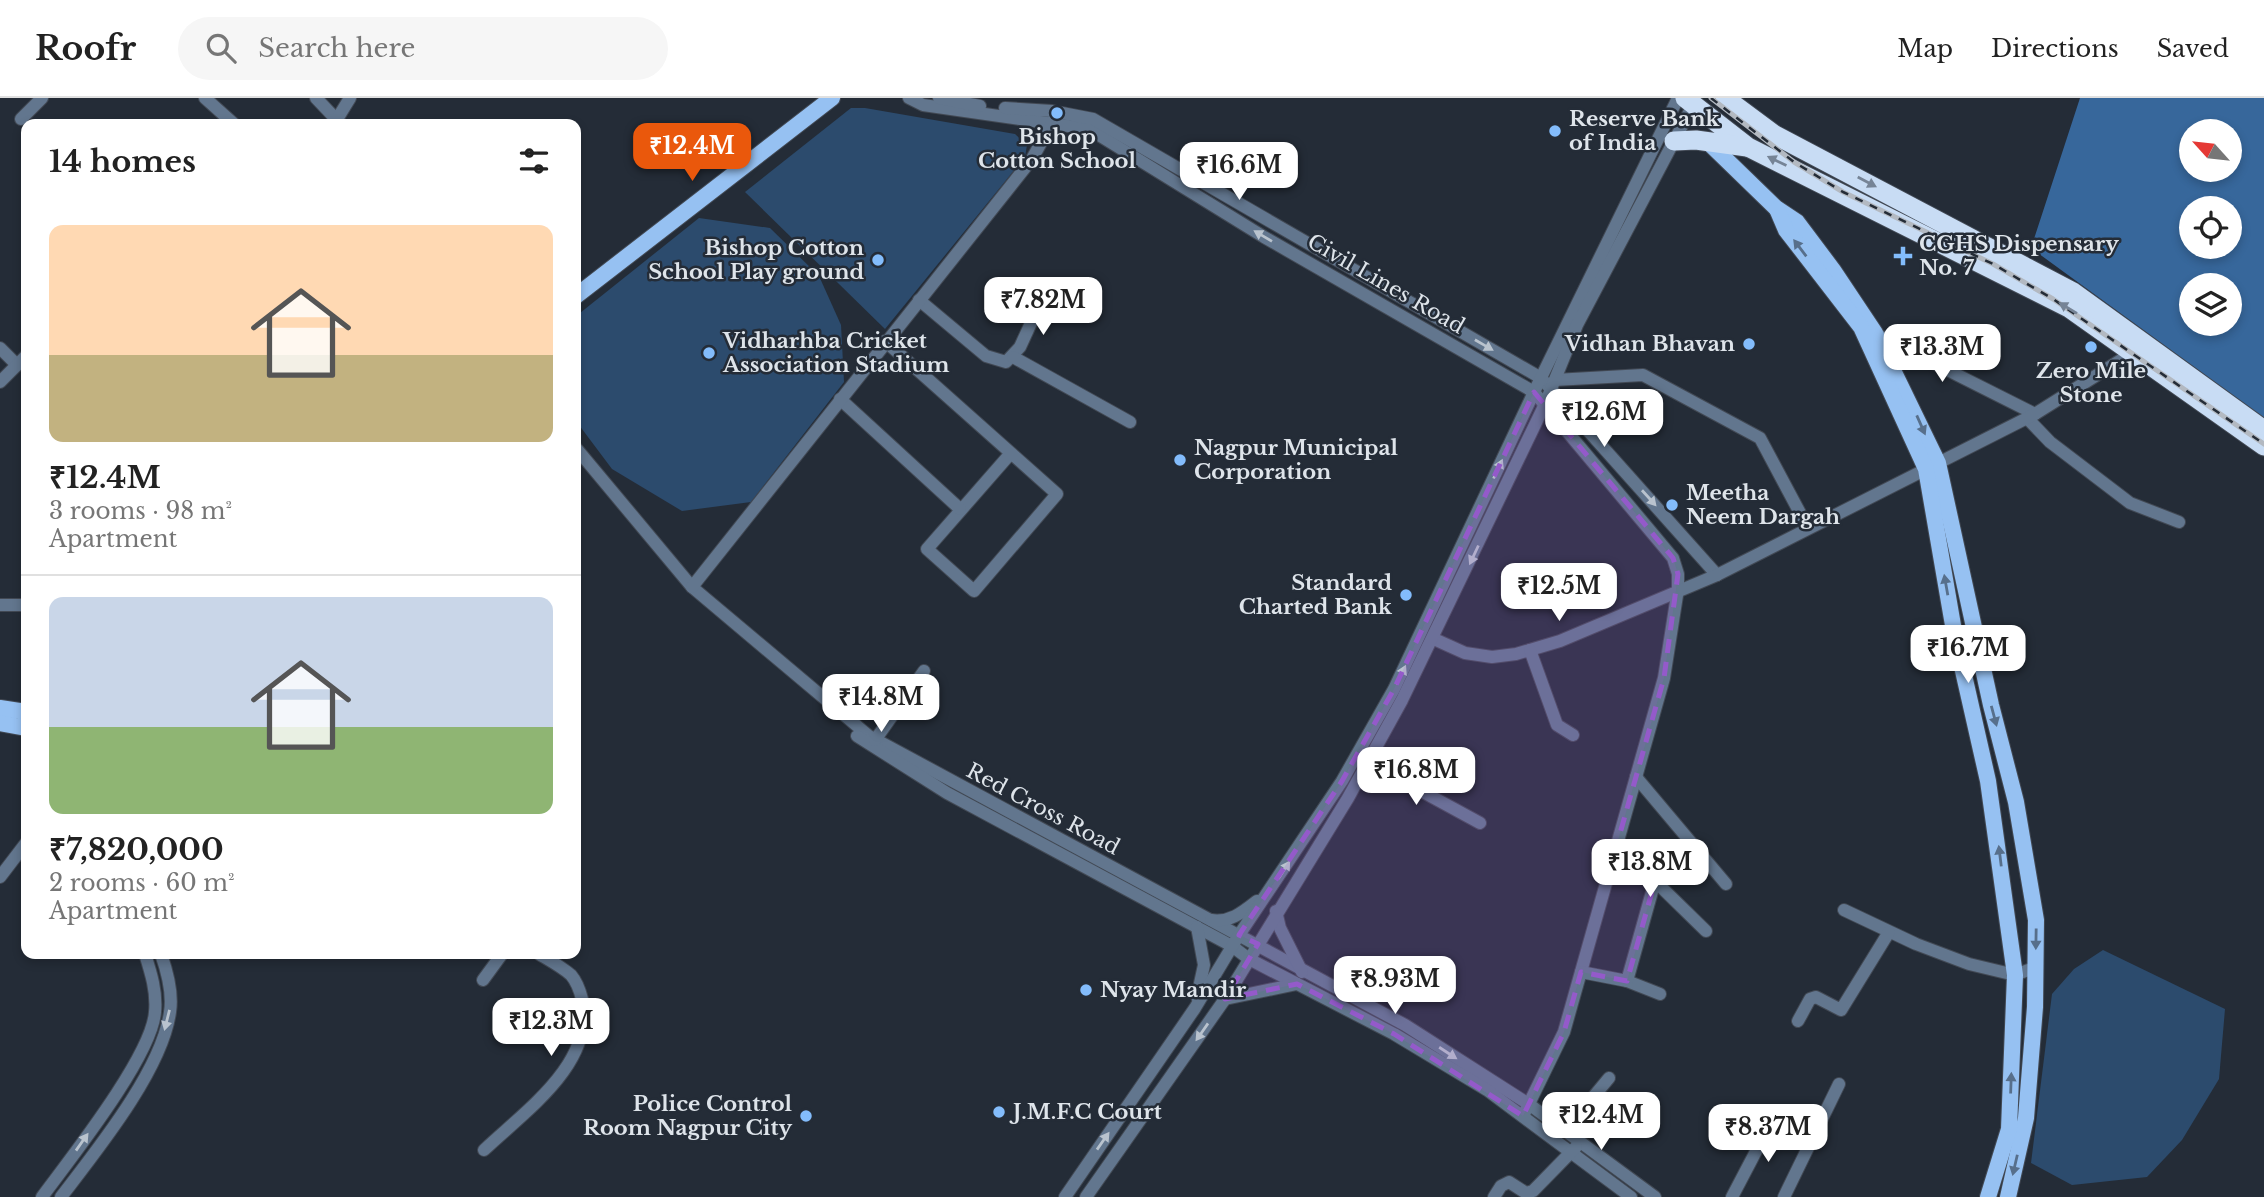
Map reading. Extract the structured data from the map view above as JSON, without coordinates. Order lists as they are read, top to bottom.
{
  "streets": {
    "street": ["Civil Lines Road", "Red Cross Road"]
  },
  "places": {
    "other": [
      "Bishop Cotton School",
      "Reserve Bank of India",
      "Bishop Cotton School Play ground",
      "Vidhan Bhavan",
      "Zero Mile Stone",
      "Vidharhba Cricket Association Stadium",
      "Nagpur Municipal Corporation",
      "Meetha Neem Dargah",
      "Standard Charted Bank",
      "Nyay Mandir",
      "J.M.F.C Court",
      "Police Control Room Nagpur City"
    ],
    "health": ["CGHS Dispensary No. 7"]
  },
  "north": "top left",
  "page": {
    "header": "Roofr",
    "search": "Search here",
    "nav": ["Map", "Directions", "Saved"],
    "heading": "14 homes",
    "price": [
      "₹12.4M",
      "₹16.6M",
      "₹7.82M",
      "₹13.3M",
      "₹12.6M",
      "₹12.5M",
      "₹16.7M",
      "₹14.8M",
      "₹16.8M",
      "₹13.8M",
      "₹8.93M",
      "₹12.3M",
      "₹12.4M",
      "₹8.37M"
    ],
    "list": [
      {
        "name": "₹12.4M",
        "note": "3 rooms · 98 m² · Apartment"
      },
      {
        "name": "₹7,820,000",
        "note": "2 rooms · 60 m² · Apartment"
      }
    ]
  }
}
